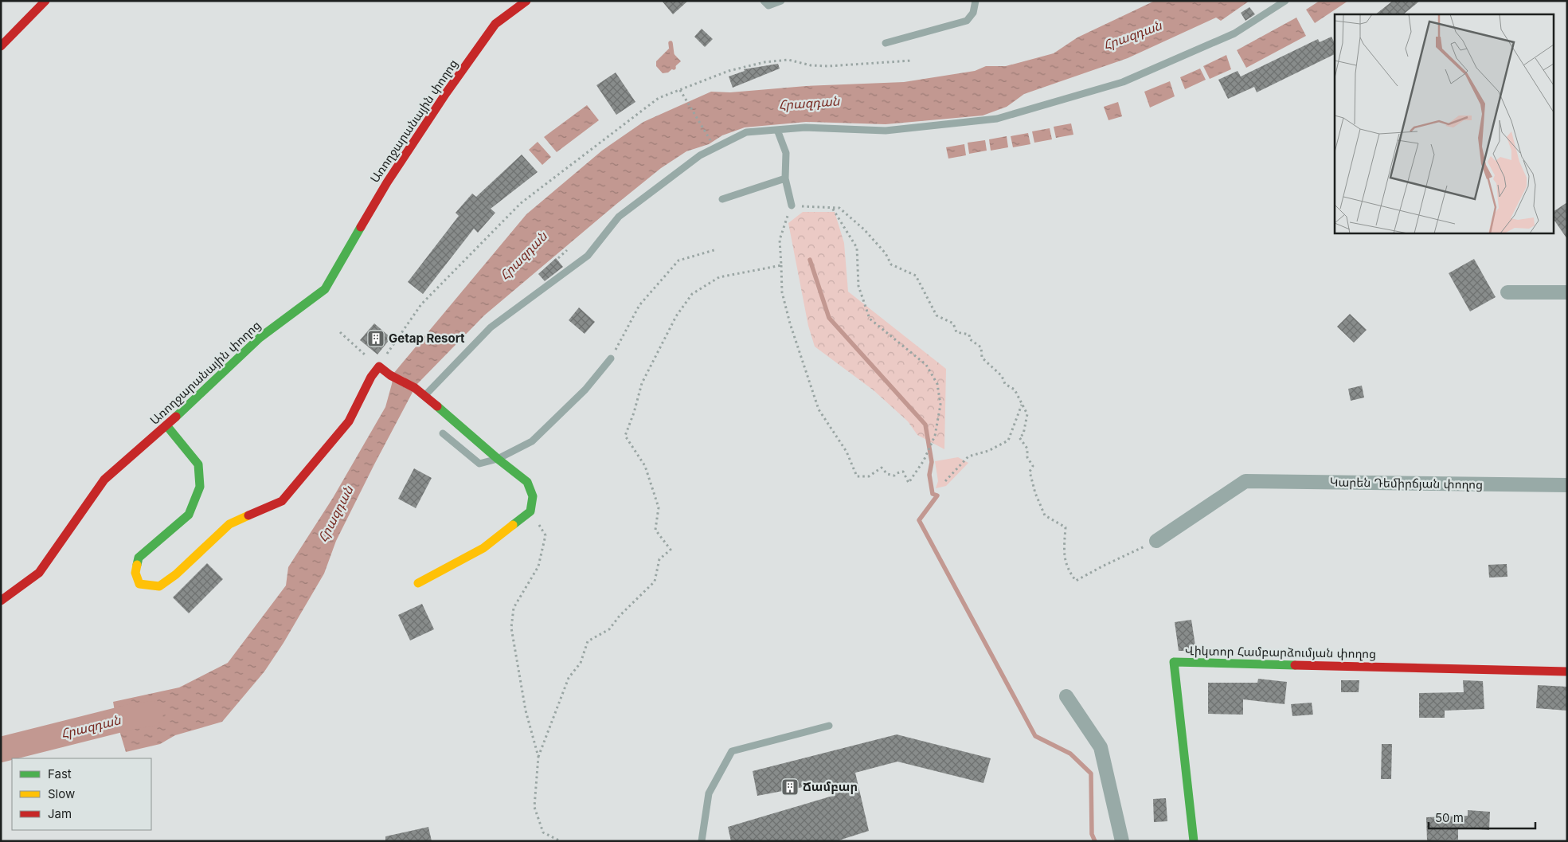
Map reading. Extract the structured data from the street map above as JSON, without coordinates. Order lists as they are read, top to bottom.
{
  "streets": {
    "street": ["Առողջարանային փողոց", "Կարեն Դեմիրճյան փողոց", "Վիկտոր Համբարձումյան փողոց"]
  },
  "water": ["Հրազդան"],
  "places": {
    "building": ["Getap Resort", "Ճամբար"]
  },
  "legend": ["Fast", "Slow", "Jam"],
  "scale_bar": "50 m"
}
